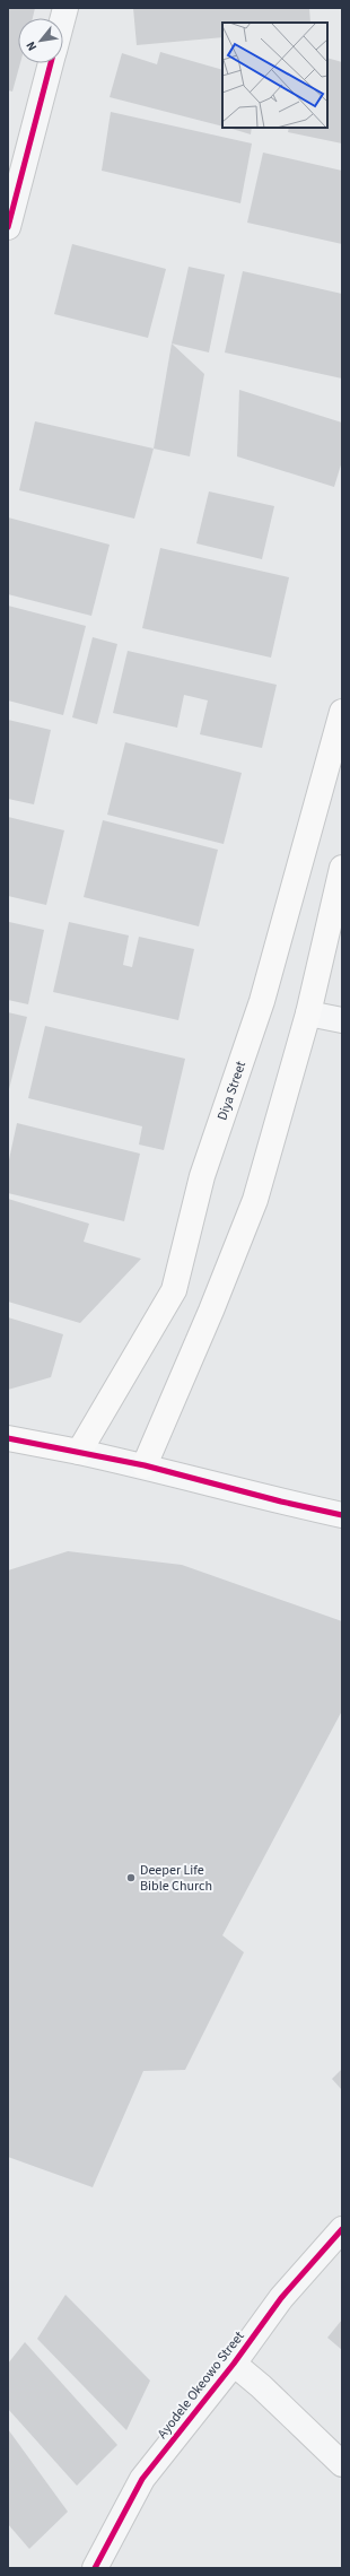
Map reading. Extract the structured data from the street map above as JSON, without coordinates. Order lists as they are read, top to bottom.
{
  "streets": {
    "main road": ["Diya Street"],
    "street": ["Ayodele Okeowo Street"]
  },
  "places": ["Deeper Life Bible Church"],
  "north": "bottom left"
}
